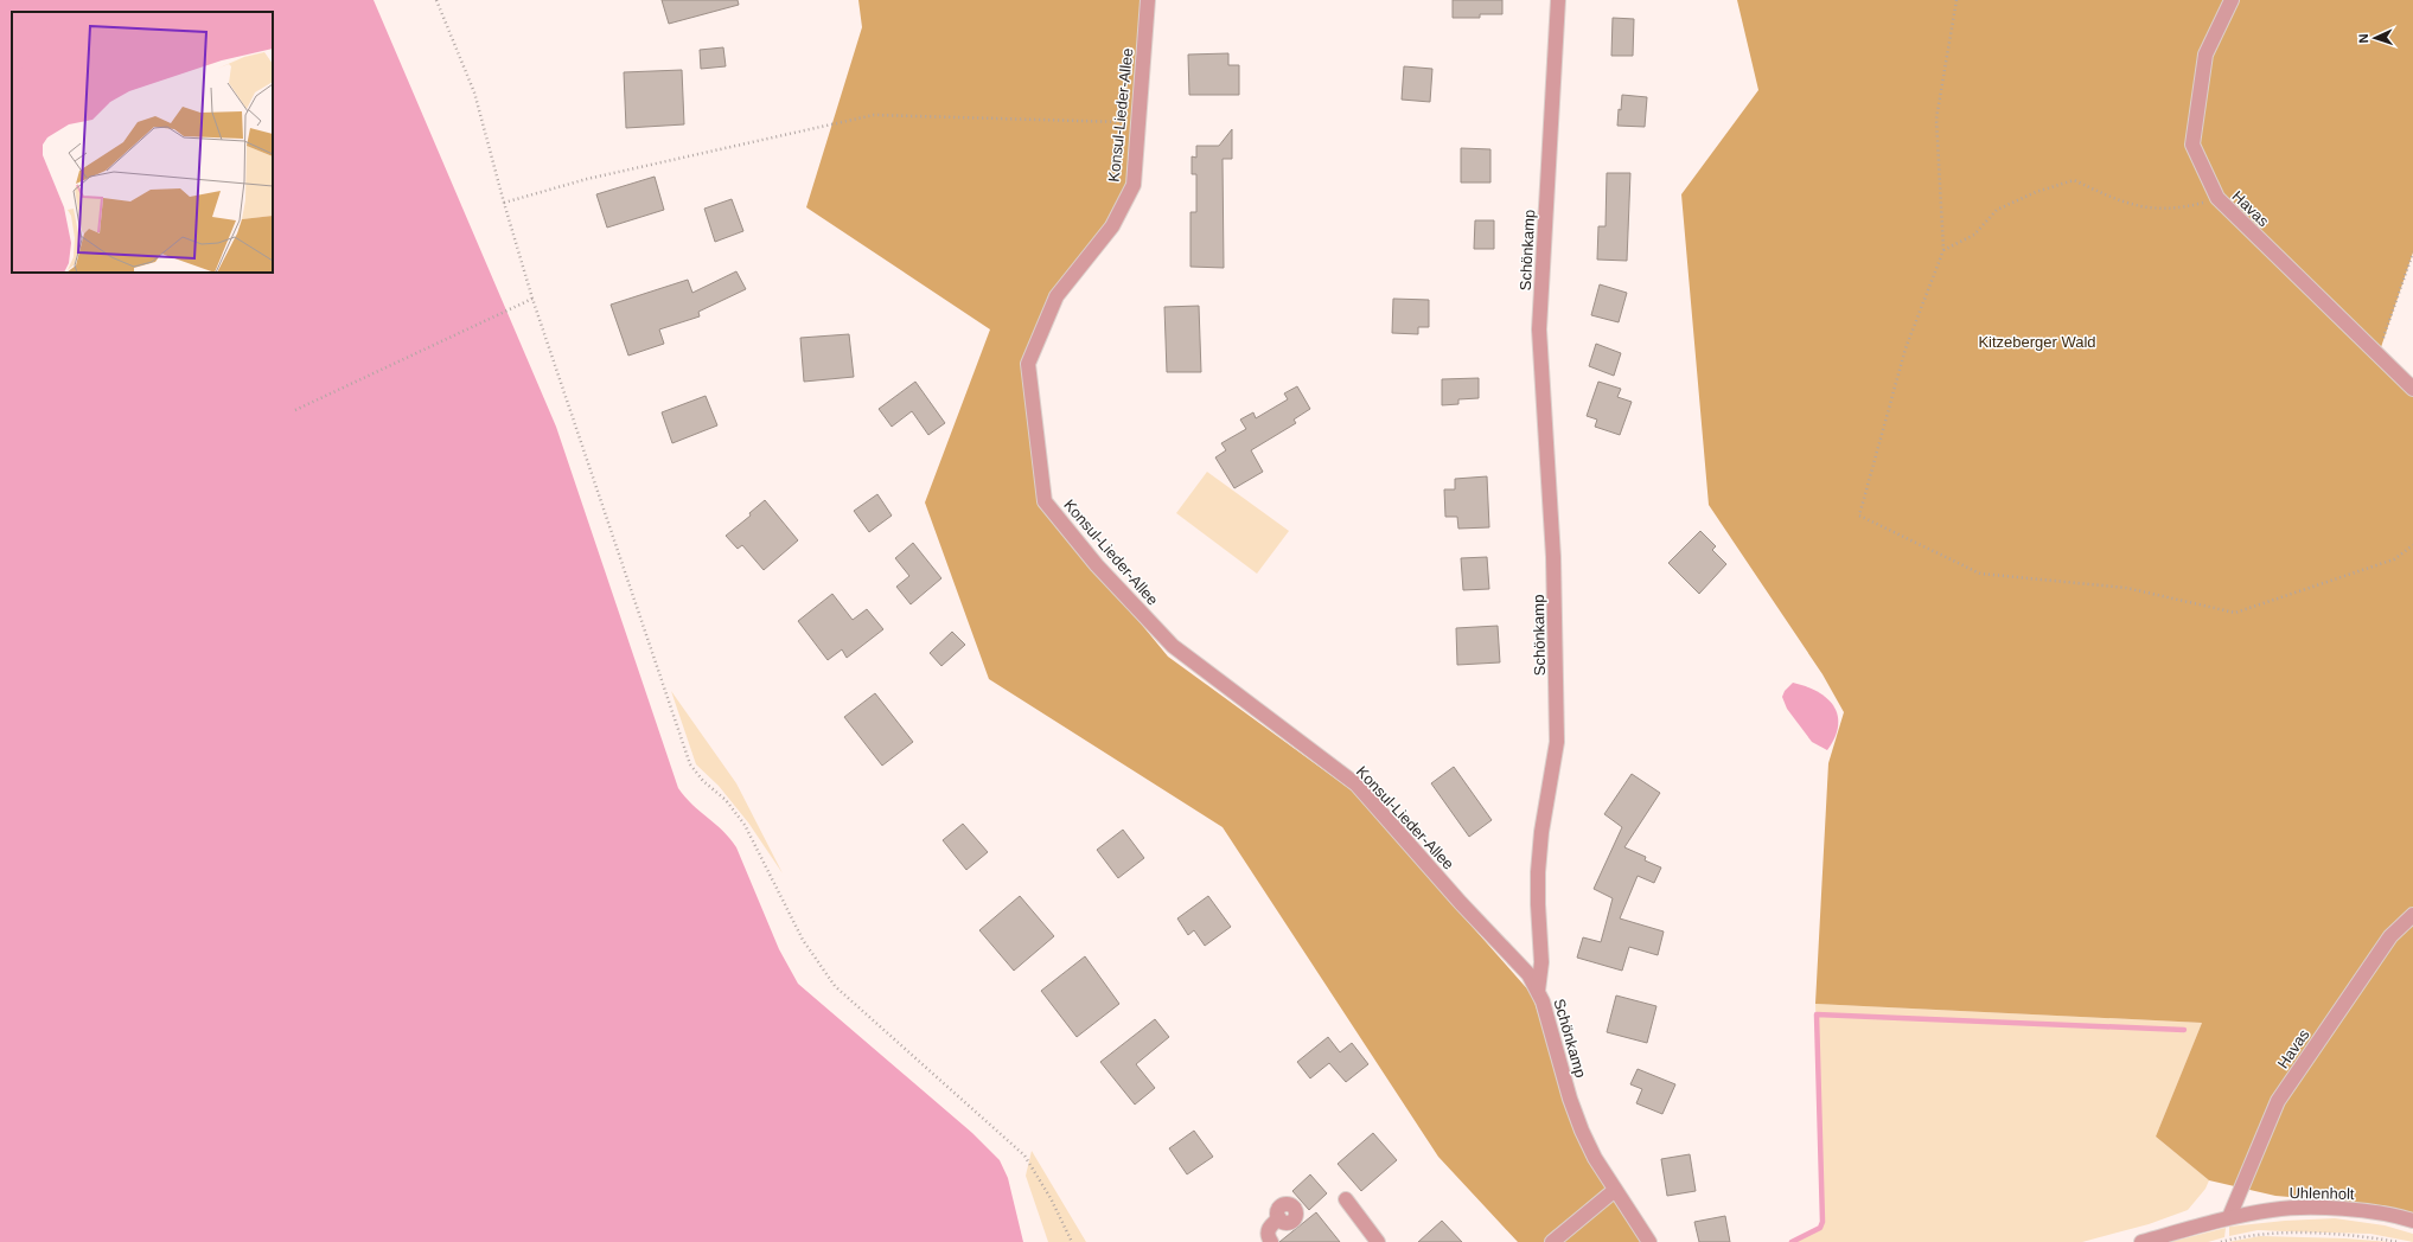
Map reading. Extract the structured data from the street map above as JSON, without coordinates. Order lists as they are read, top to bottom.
{
  "streets": {
    "street": [
      "Konsul-Lieder-Allee",
      "Havas",
      "Schönkamp",
      "Uhlenholt"
    ]
  },
  "crossings": [
    ["Konsul-Lieder-Allee", "Schönkamp"],
    ["Havas", "Uhlenholt"]
  ],
  "parks": ["Kitzeberger Wald"],
  "north": "left"
}
